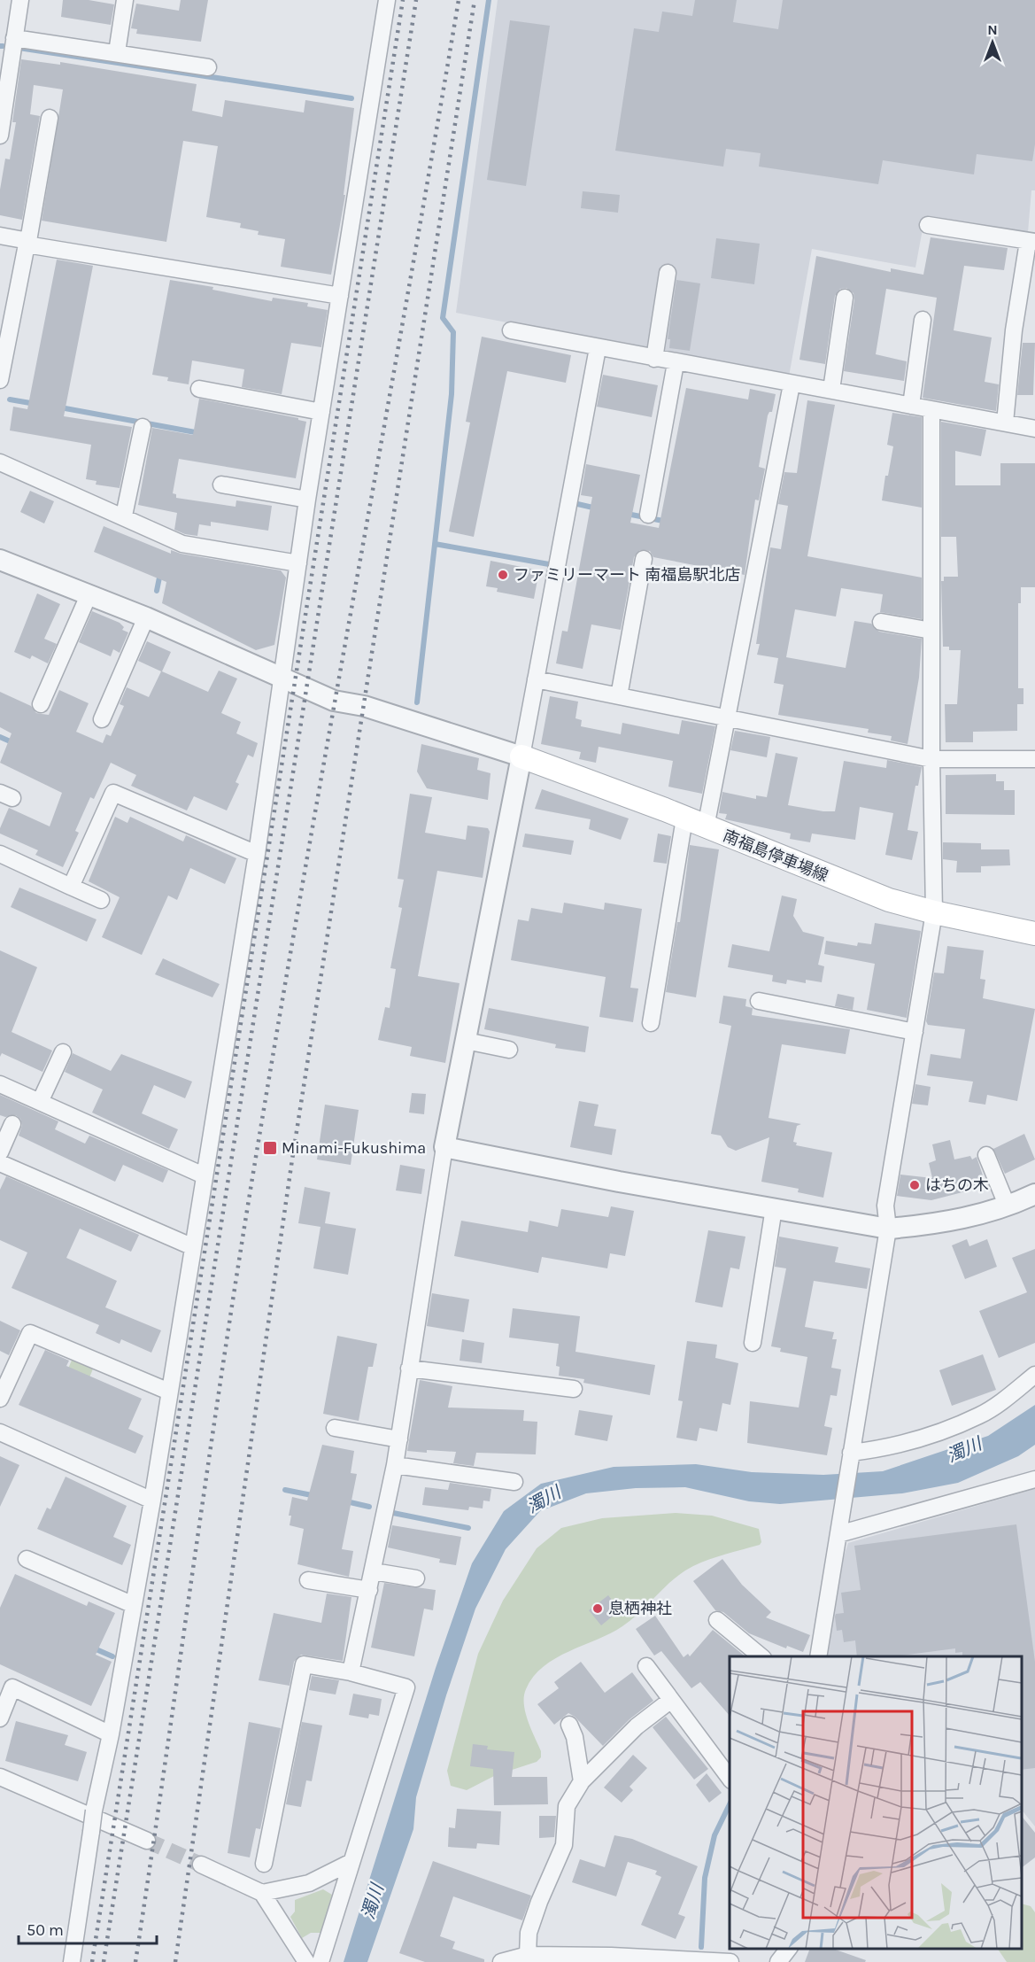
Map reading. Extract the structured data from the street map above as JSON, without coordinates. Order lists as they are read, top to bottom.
{
  "streets": {
    "main road": ["南福島停車場線"]
  },
  "water": ["濁川"],
  "places": {
    "other": ["ファミリーマート 南福島駅北店", "はちの木", "息栖神社"],
    "transit": ["Minami-Fukushima"]
  },
  "scale_bar": "50 m",
  "north": "top"
}
